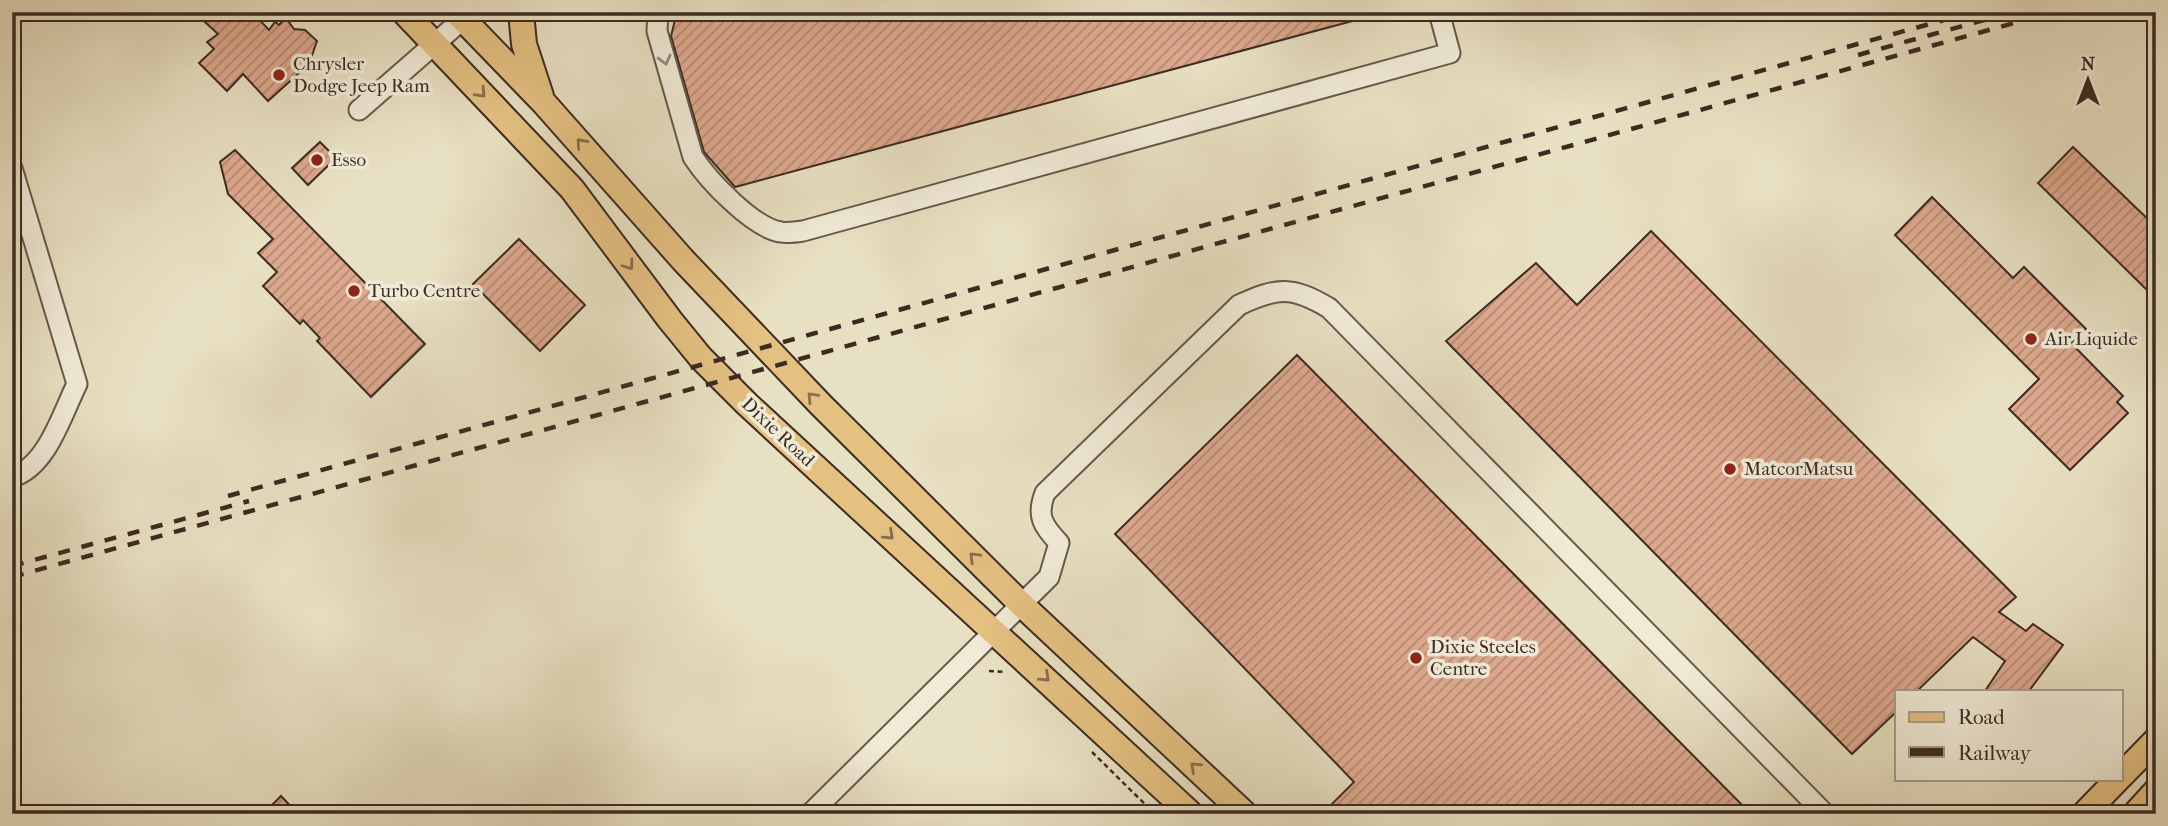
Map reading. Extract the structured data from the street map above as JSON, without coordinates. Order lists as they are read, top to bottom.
{
  "streets": {
    "main road": ["Dixie Road"]
  },
  "places": [
    "Chrysler Dodge Jeep Ram",
    "Esso",
    "Turbo Centre",
    "Air Liquide",
    "MatcorMatsu",
    "Dixie Steeles Centre"
  ],
  "legend": ["Road", "Railway"],
  "north": "top"
}
